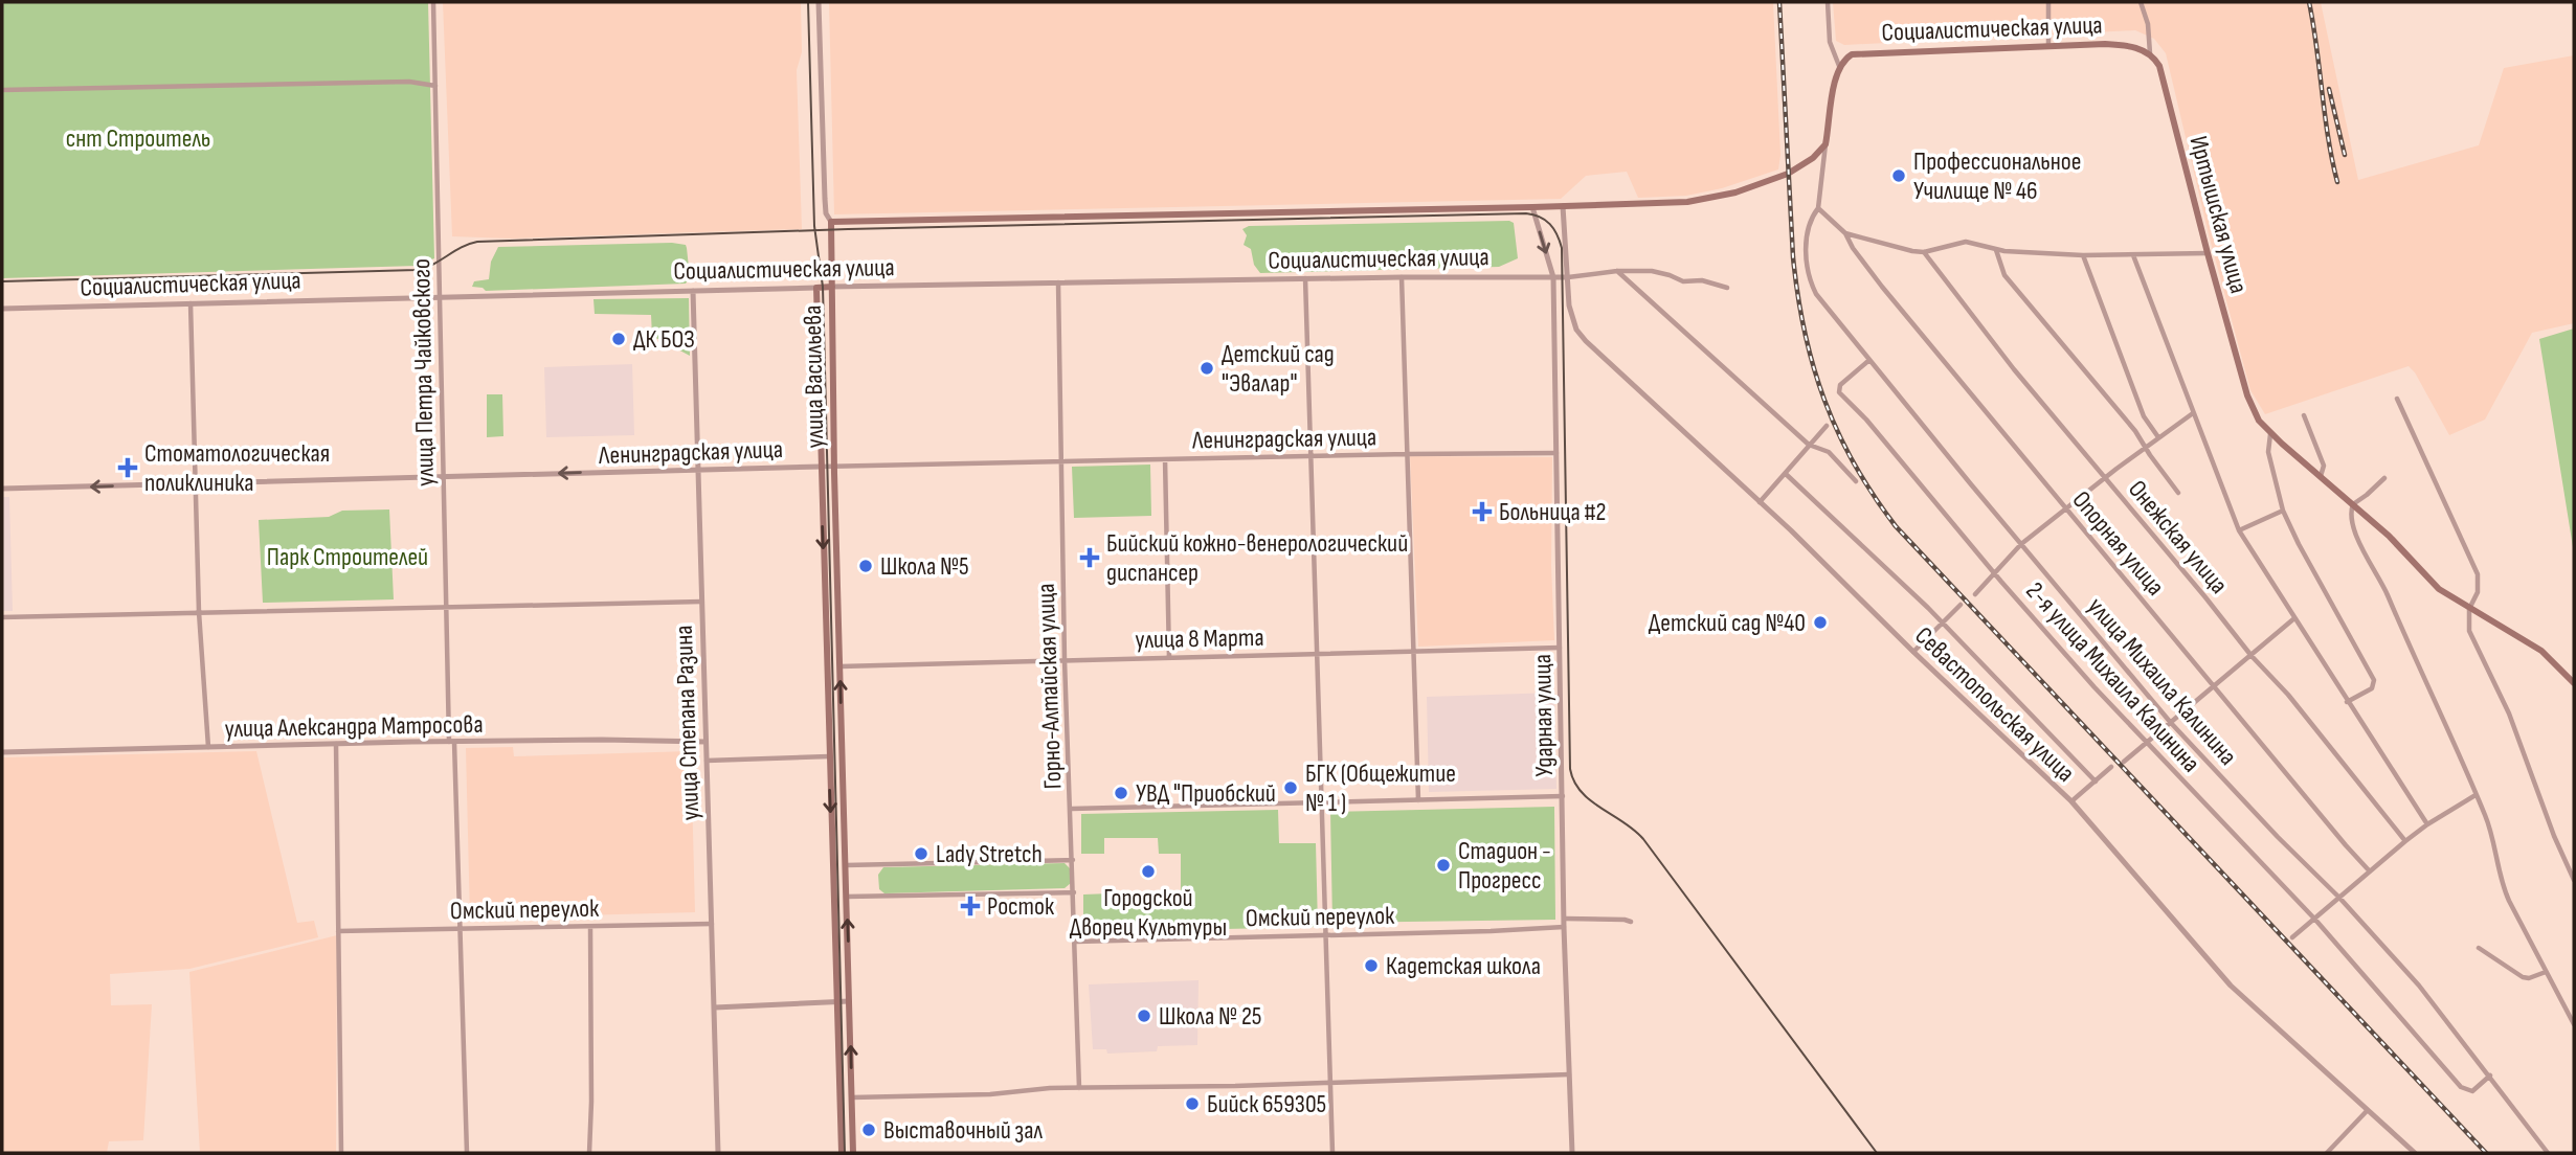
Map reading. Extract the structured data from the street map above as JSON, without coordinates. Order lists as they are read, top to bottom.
{
  "streets": {
    "main road": ["Социалистическая улица", "Иртышская улица", "улица Васильева"],
    "street": [
      "улица Петра Чайковского",
      "Ленинградская улица",
      "Онежская улица",
      "Опорная улица",
      "улица 8 Марта",
      "2-я улица Михаила Калинина",
      "улица Михаила Калинина",
      "Горно-Алтайская улица",
      "Севастопольская улица",
      "Ударная улица",
      "улица Степана Разина",
      "улица Александра Матросова",
      "Омский переулок"
    ]
  },
  "crossings": [
    ["Социалистическая улица", "Иртышская улица"],
    ["Социалистическая улица", "улица Петра Чайковского"],
    ["Социалистическая улица", "улица Васильева"],
    ["Социалистическая улица", "Горно-Алтайская улица"],
    ["Социалистическая улица", "Севастопольская улица"],
    ["Социалистическая улица", "Ударная улица"],
    ["Социалистическая улица", "улица Степана Разина"],
    ["улица Петра Чайковского", "Ленинградская улица"],
    ["улица Петра Чайковского", "улица Александра Матросова"],
    ["улица Петра Чайковского", "Омский переулок"],
    ["улица Васильева", "Ленинградская улица"],
    ["улица Васильева", "улица 8 Марта"],
    ["Ленинградская улица", "Горно-Алтайская улица"],
    ["Ленинградская улица", "Ударная улица"],
    ["Ленинградская улица", "улица Степана Разина"],
    ["улица 8 Марта", "Горно-Алтайская улица"],
    ["улица 8 Марта", "Ударная улица"],
    ["2-я улица Михаила Калинина", "улица Михаила Калинина"],
    ["Горно-Алтайская улица", "Омский переулок"],
    ["Ударная улица", "Омский переулок"],
    ["улица Степана Разина", "улица Александра Матросова"],
    ["улица Степана Разина", "Омский переулок"]
  ],
  "parks": ["снт Строитель", "Парк Строителей"],
  "places": {
    "other": [
      "Профессиональное Училище № 46",
      "ДК БОЗ",
      "Детский сад \"Эвалар\"",
      "Школа №5",
      "Детский сад №40",
      "БГК (Общежитие № 1 )",
      "УВД \"Приобский",
      "Lady Stretch",
      "Стадион - Прогресс",
      "Городской Дворец Культуры",
      "Кадетская школа",
      "Школа № 25",
      "Бийск 659305",
      "Выставочный зал"
    ],
    "health": [
      "Стоматологическая поликлиника",
      "Больница #2",
      "Бийский кожно-венерологический диспансер",
      "Росток"
    ]
  }
}
